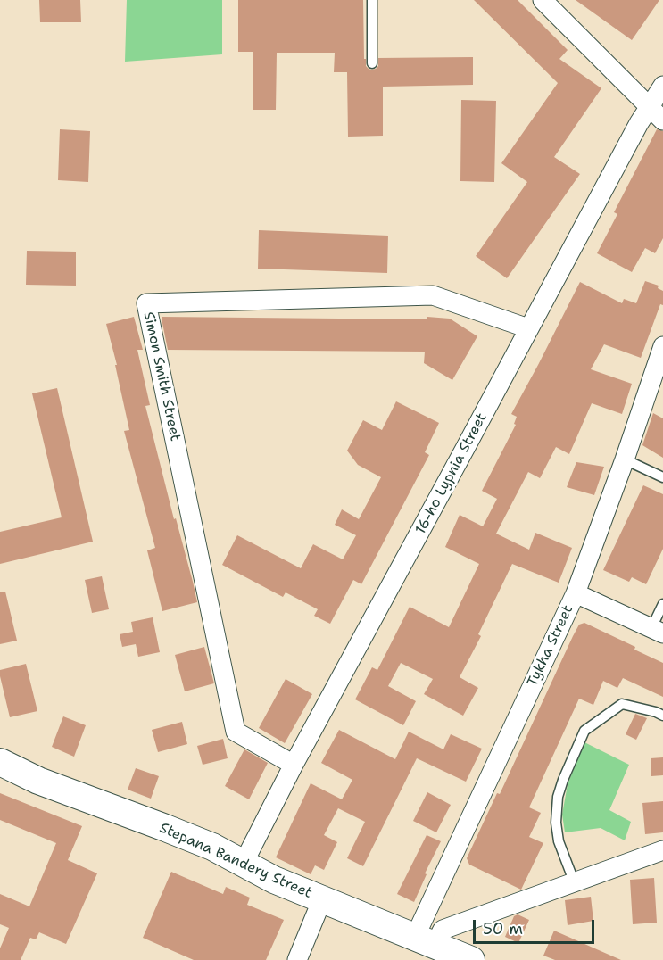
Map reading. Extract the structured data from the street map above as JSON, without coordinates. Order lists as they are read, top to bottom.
{
  "streets": {
    "main road": ["Stepana Bandery Street"],
    "street": ["Simon Smith Street", "16-ho Lypnia Street", "Tykha Street"]
  },
  "crossings": [
    ["Simon Smith Street", "16-ho Lypnia Street"],
    ["16-ho Lypnia Street", "Stepana Bandery Street"],
    ["Tykha Street", "Stepana Bandery Street"]
  ],
  "scale_bar": "50 m"
}
